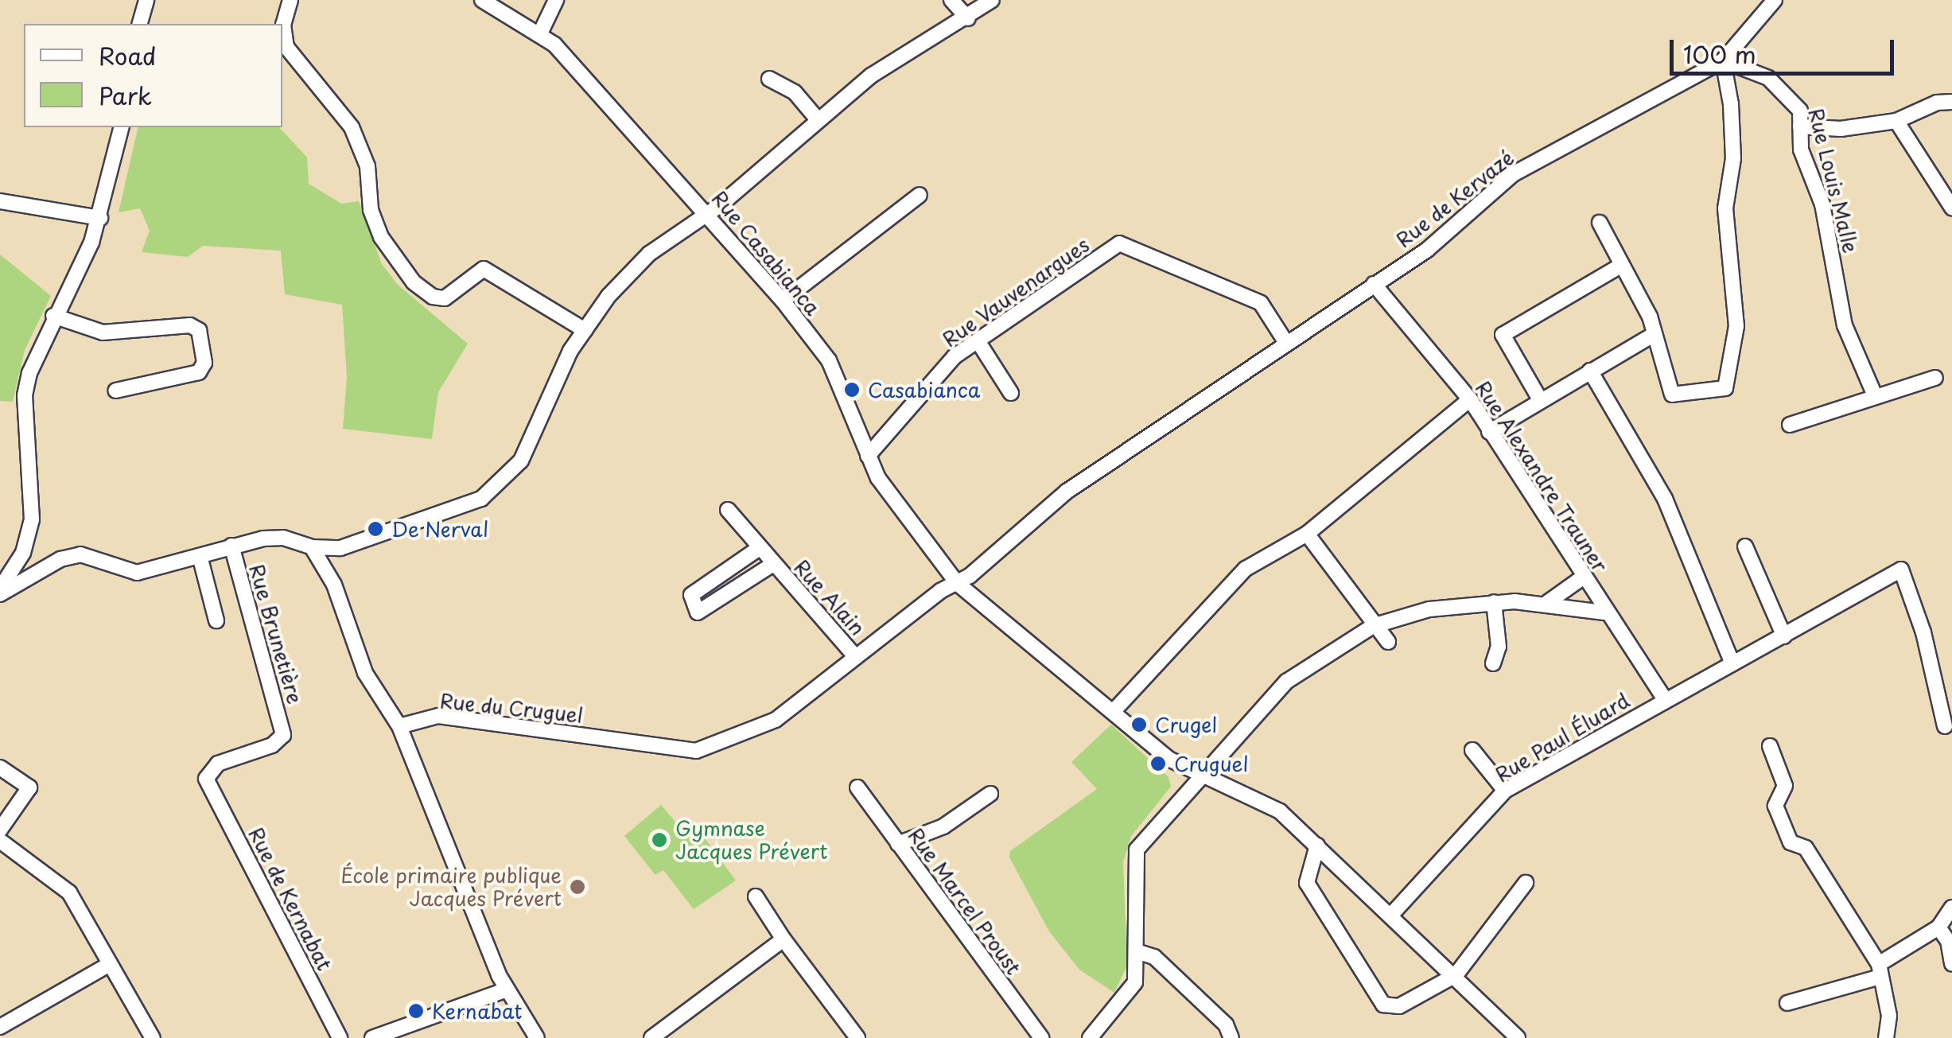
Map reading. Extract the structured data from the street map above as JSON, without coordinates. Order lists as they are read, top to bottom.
{
  "streets": {
    "street": [
      "Rue Louis Malle",
      "Rue de Kervazé",
      "Rue Casabianca",
      "Rue Vauvenargues",
      "Rue Alexandre Trauner",
      "Rue Alain",
      "Rue Brunetière",
      "Rue du Cruguel",
      "Rue Paul Éluard",
      "Rue de Kernabat",
      "Rue Marcel Proust"
    ]
  },
  "crossings": [
    ["Rue Louis Malle", "Rue de Kervazé"],
    ["Rue de Kervazé", "Rue Casabianca"],
    ["Rue de Kervazé", "Rue Vauvenargues"],
    ["Rue de Kervazé", "Rue Alexandre Trauner"],
    ["Rue de Kervazé", "Rue du Cruguel"],
    ["Rue Casabianca", "Rue Vauvenargues"],
    ["Rue Casabianca", "Rue du Cruguel"],
    ["Rue Casabianca", "Rue Paul Éluard"],
    ["Rue Alexandre Trauner", "Rue Paul Éluard"],
    ["Rue Alain", "Rue du Cruguel"],
    ["Rue Brunetière", "Rue de Kernabat"]
  ],
  "places": [
    "Casabianca",
    "De Nerval",
    "Crugel",
    "Cruguel",
    "Gymnase Jacques Prévert",
    "École primaire publique Jacques Prévert",
    "Kernabat"
  ],
  "legend": ["Road", "Park"],
  "scale_bar": "100 m"
}
